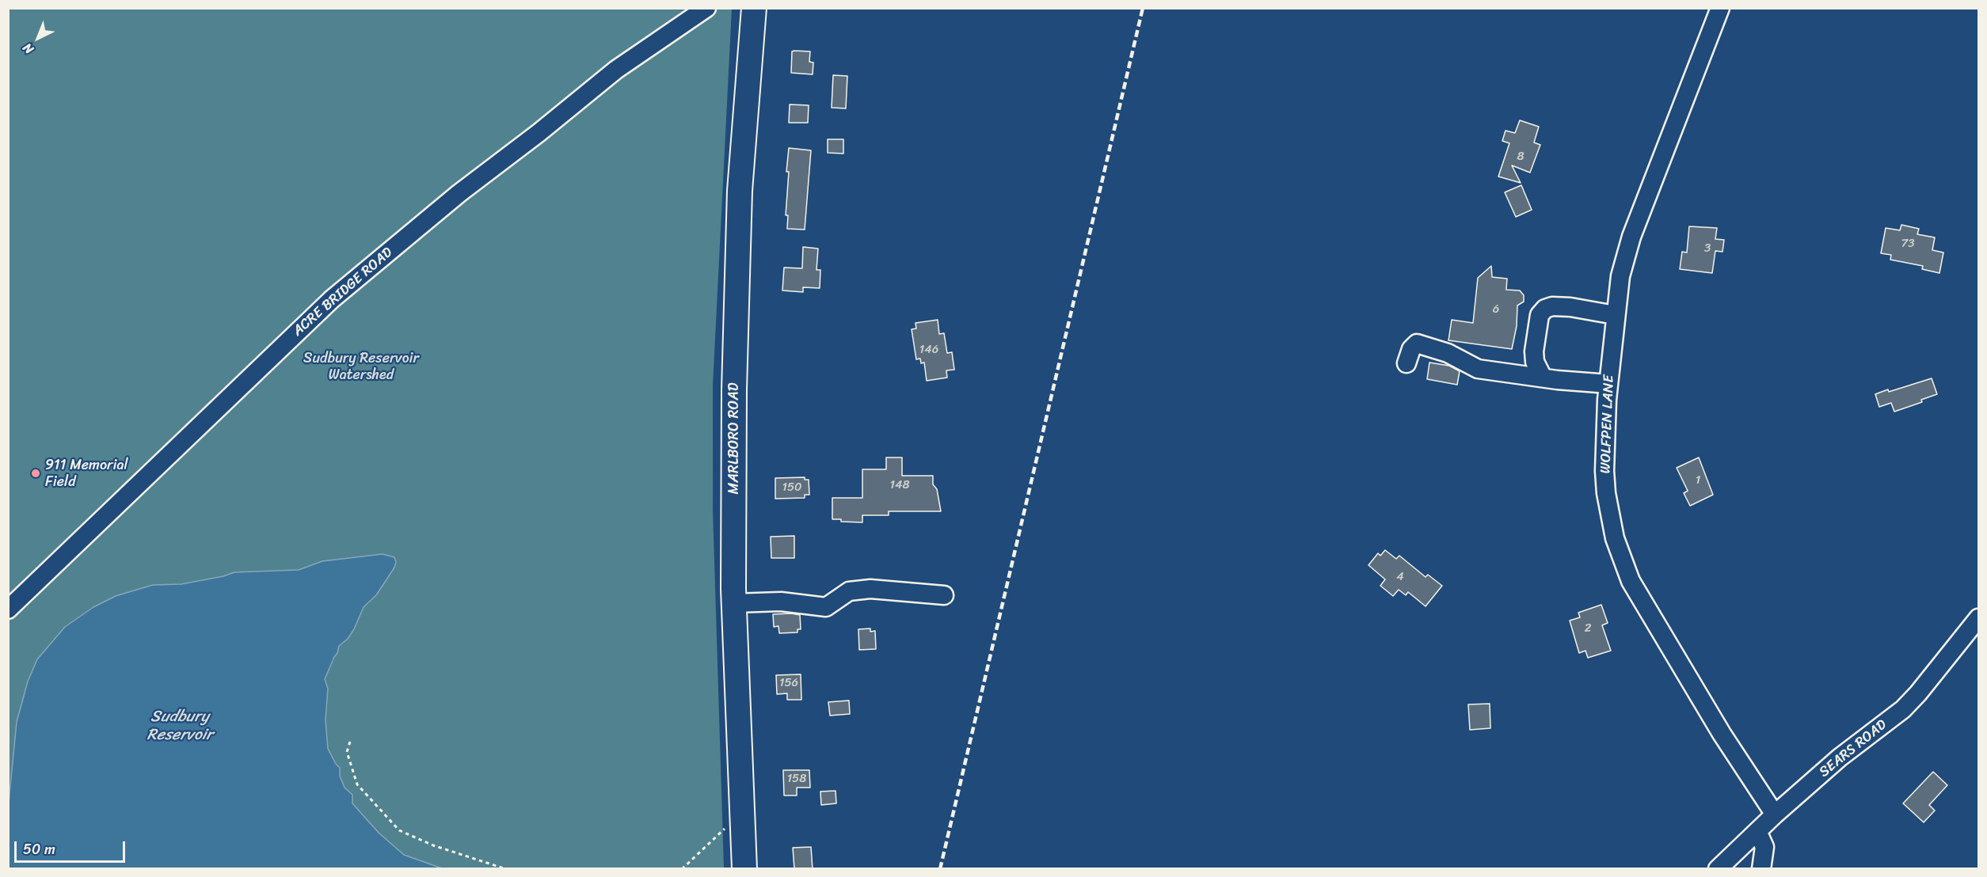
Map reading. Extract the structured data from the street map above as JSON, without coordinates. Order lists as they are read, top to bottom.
{
  "streets": {
    "main road": ["MARLBORO ROAD"],
    "street": ["ACRE BRIDGE ROAD", "WOLFPEN LANE", "SEARS ROAD"]
  },
  "crossings": [
    ["WOLFPEN LANE", "SEARS ROAD"]
  ],
  "water": ["Sudbury Reservoir"],
  "parks": ["Sudbury Reservoir Watershed"],
  "places": ["911 Memorial Field"],
  "house_numbers": [
    "8",
    "73",
    "3",
    "6",
    "146",
    "1",
    "148",
    "150",
    "4",
    "2",
    "156",
    "158"
  ],
  "scale_bar": "50 m",
  "north": "bottom left"
}
